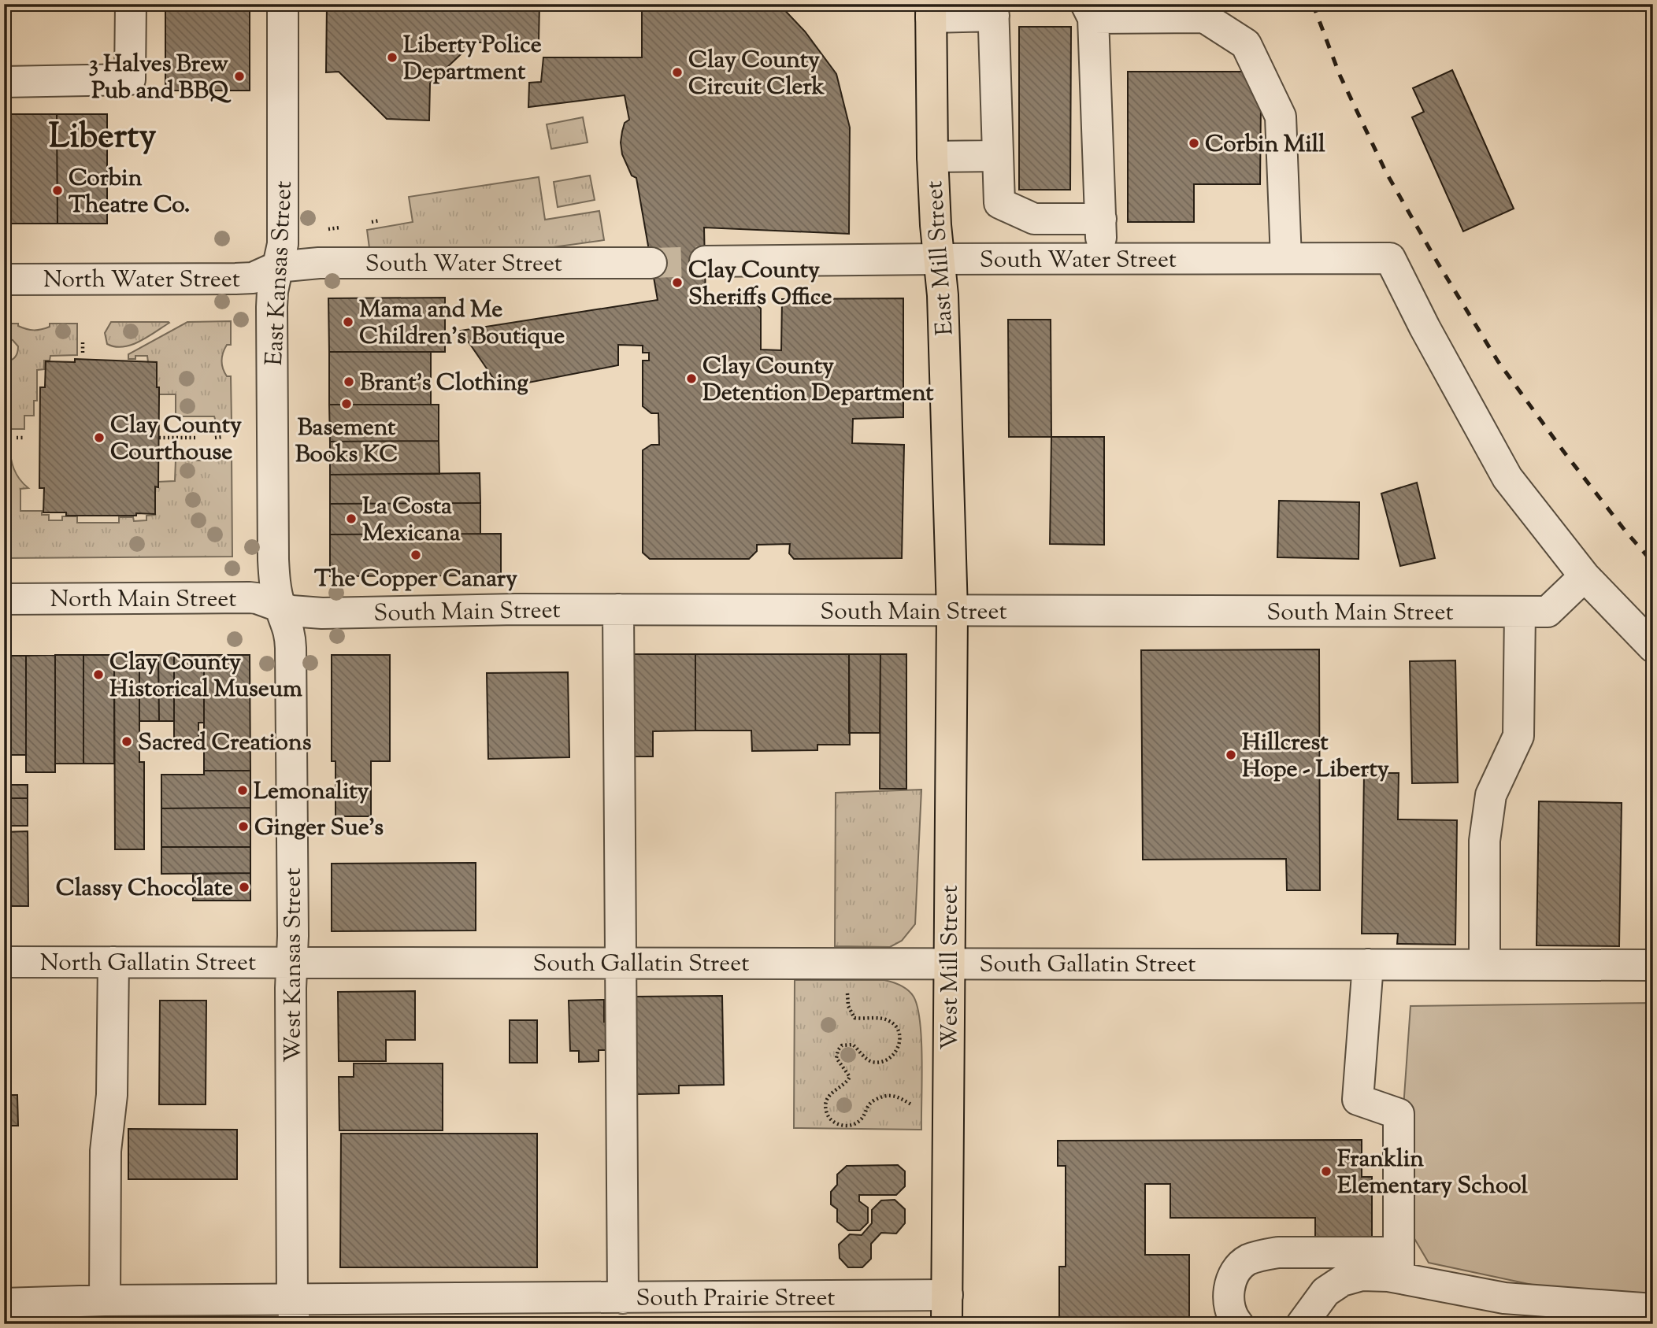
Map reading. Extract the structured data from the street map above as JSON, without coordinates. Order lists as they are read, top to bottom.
{
  "streets": {
    "main road": ["East Mill Street", "West Mill Street"],
    "street": [
      "South Water Street",
      "East Kansas Street",
      "North Water Street",
      "North Main Street",
      "South Main Street",
      "North Gallatin Street",
      "South Gallatin Street",
      "West Kansas Street",
      "South Prairie Street"
    ]
  },
  "crossings": [
    ["East Mill Street", "South Water Street"],
    ["East Mill Street", "South Main Street"],
    ["East Mill Street", "West Mill Street"],
    ["South Water Street", "East Kansas Street"],
    ["South Water Street", "North Water Street"],
    ["East Kansas Street", "North Water Street"],
    ["East Kansas Street", "North Main Street"],
    ["East Kansas Street", "South Main Street"],
    ["East Kansas Street", "West Kansas Street"],
    ["North Main Street", "South Main Street"],
    ["North Main Street", "West Kansas Street"],
    ["South Main Street", "West Kansas Street"],
    ["South Main Street", "West Mill Street"],
    ["North Gallatin Street", "South Gallatin Street"],
    ["North Gallatin Street", "West Kansas Street"],
    ["South Gallatin Street", "West Kansas Street"],
    ["South Gallatin Street", "West Mill Street"],
    ["West Kansas Street", "South Prairie Street"],
    ["West Mill Street", "South Prairie Street"]
  ],
  "districts": ["Liberty"],
  "places": [
    "Liberty Police Department",
    "Clay County Circuit Clerk",
    "3 Halves Brew Pub and BBQ",
    "Corbin Mill",
    "Corbin Theatre Co.",
    "Clay County Sheriffs Office",
    "Mama and Me Children's Boutique",
    "Clay County Detention Department",
    "Brant's Clothing",
    "Basement Books KC",
    "Clay County Courthouse",
    "La Costa Mexicana",
    "The Copper Canary",
    "Clay County Historical Museum",
    "Sacred Creations",
    "Hillcrest Hope - Liberty",
    "Lemonality",
    "Ginger Sue's",
    "Classy Chocolate",
    "Franklin Elementary School"
  ]
}
